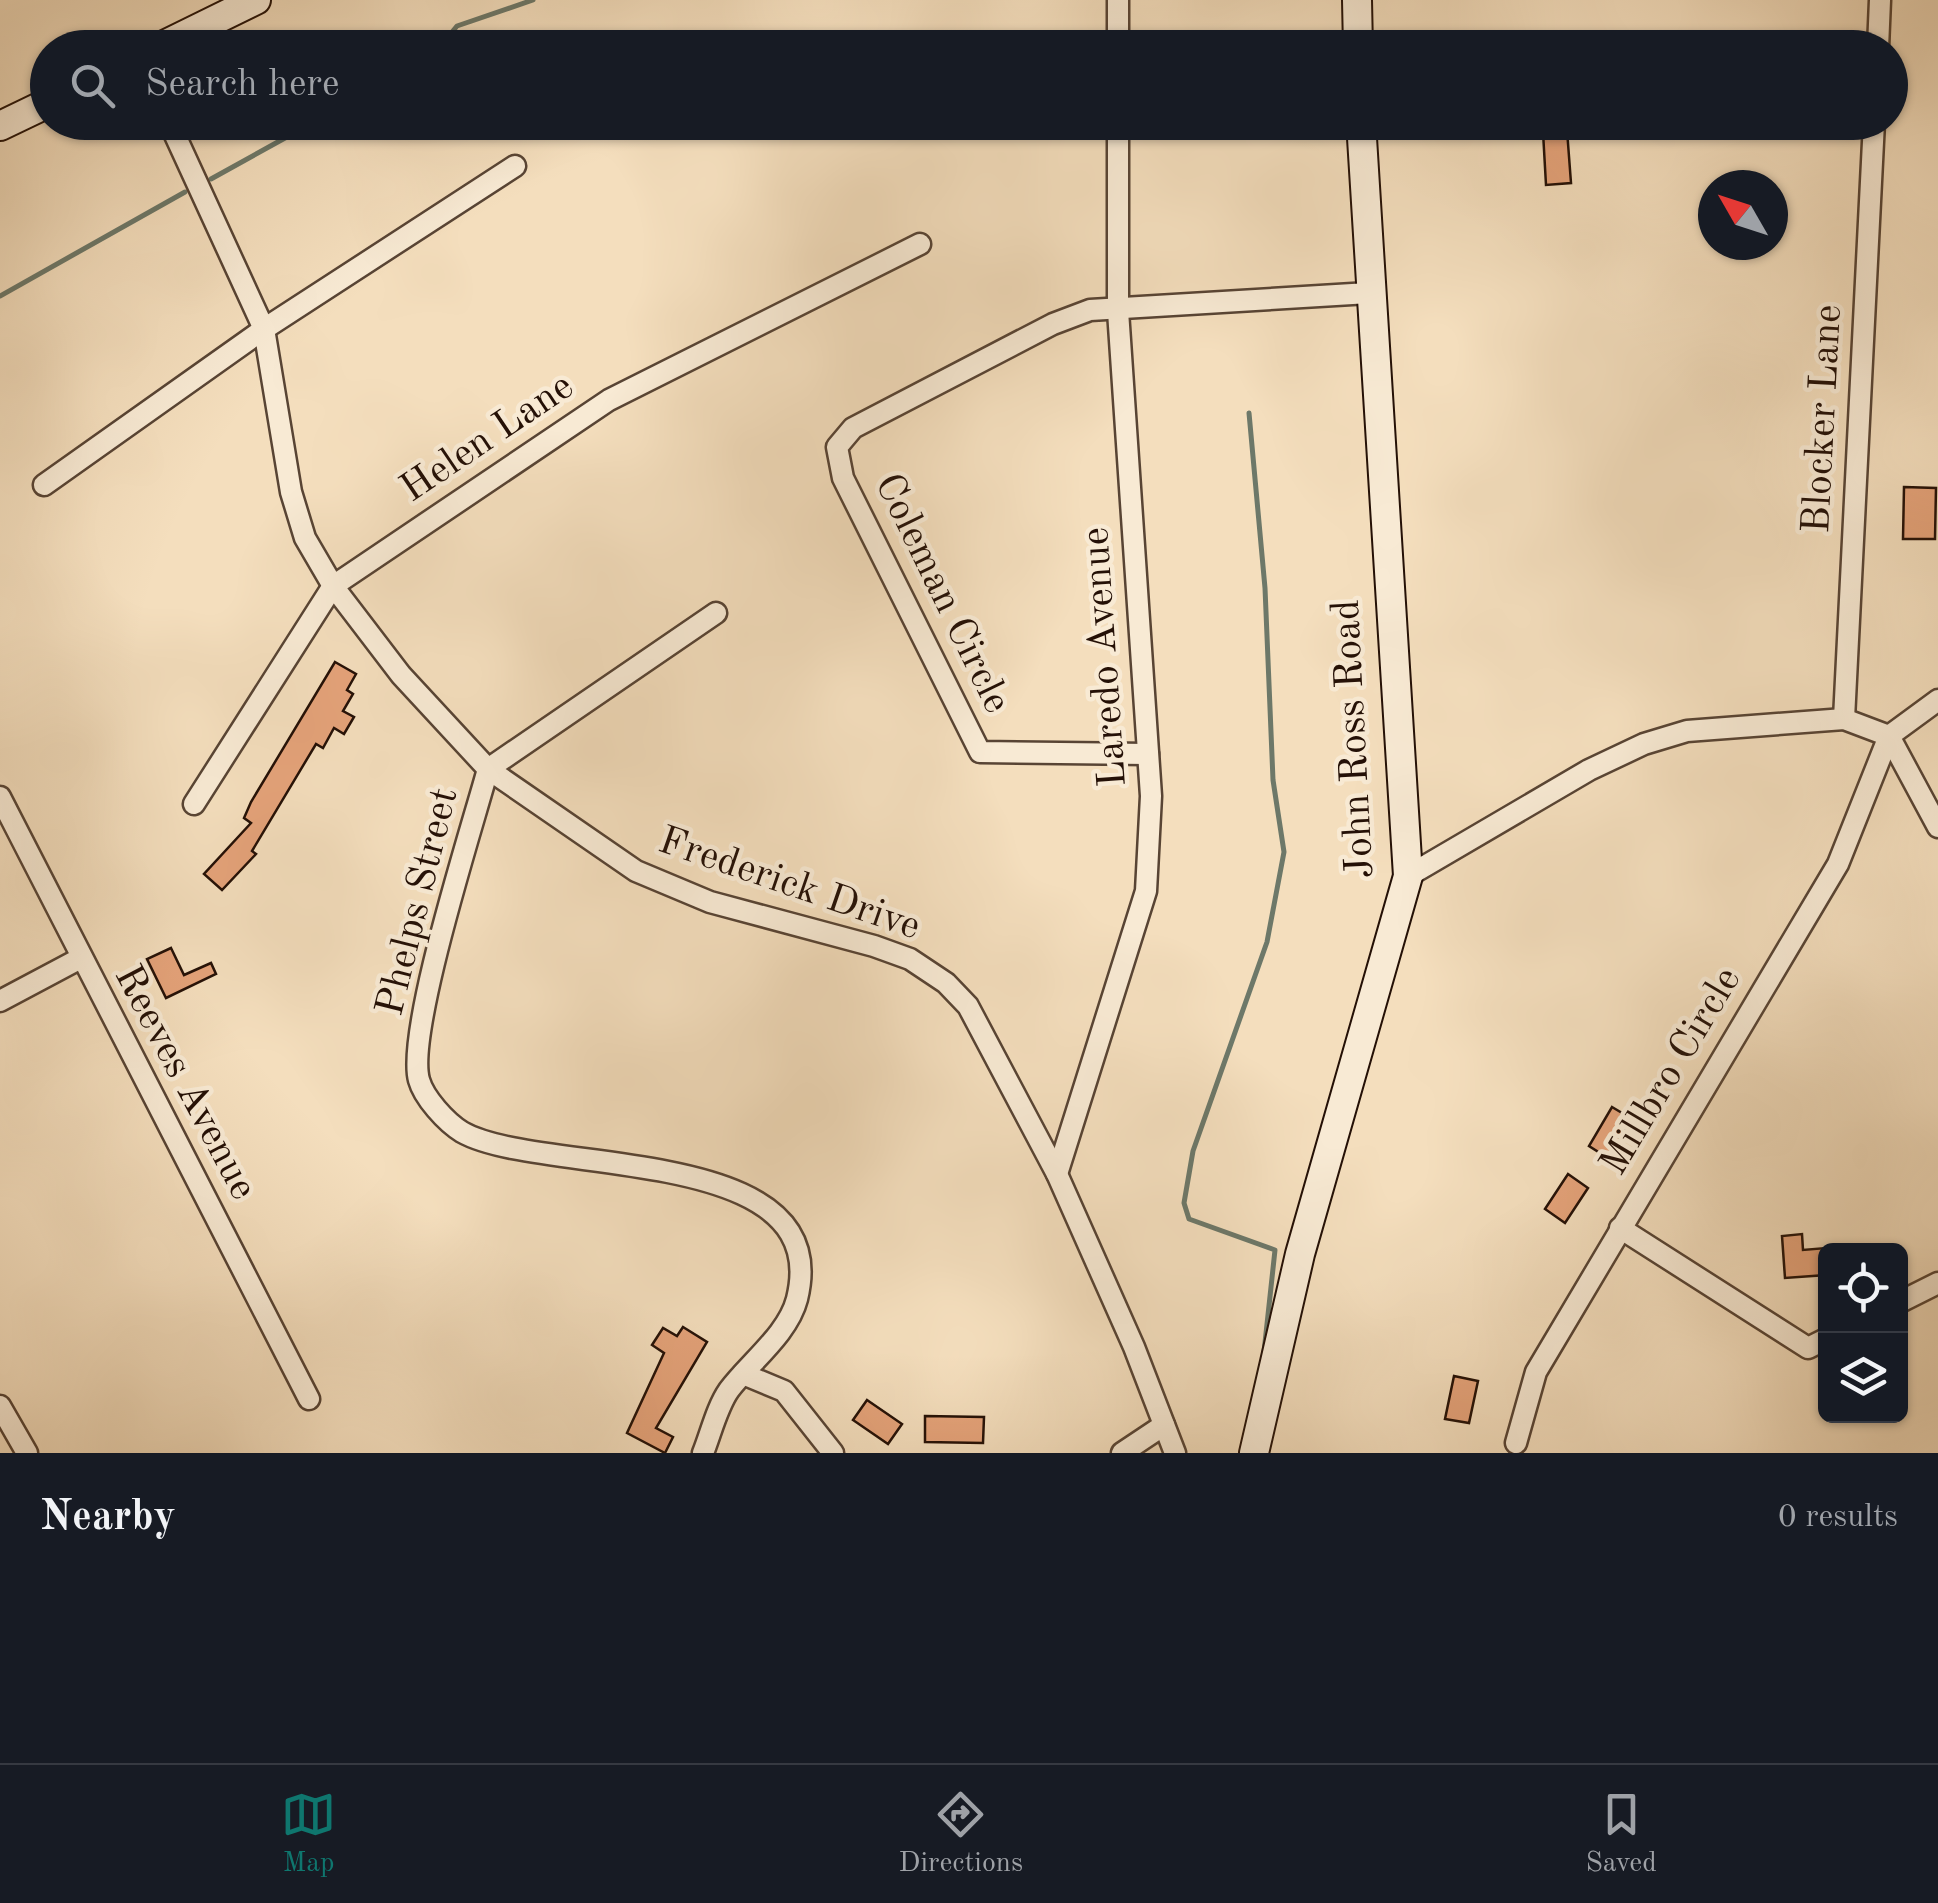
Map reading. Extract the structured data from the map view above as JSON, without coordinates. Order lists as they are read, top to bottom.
{
  "streets": {
    "street": [
      "Blocker Lane",
      "Helen Lane",
      "Coleman Circle",
      "Laredo Avenue",
      "John Ross Road",
      "Frederick Drive",
      "Phelps Street",
      "Millbro Circle",
      "Reeves Avenue"
    ]
  },
  "crossings": [
    ["Helen Lane", "Frederick Drive"],
    ["Coleman Circle", "Laredo Avenue"],
    ["Coleman Circle", "John Ross Road"],
    ["Laredo Avenue", "Frederick Drive"],
    ["Frederick Drive", "Phelps Street"]
  ],
  "north": "top left",
  "page": {
    "search": "Search here",
    "heading": ["Nearby", "0 results"],
    "nav": ["Map", "Directions", "Saved"]
  }
}
